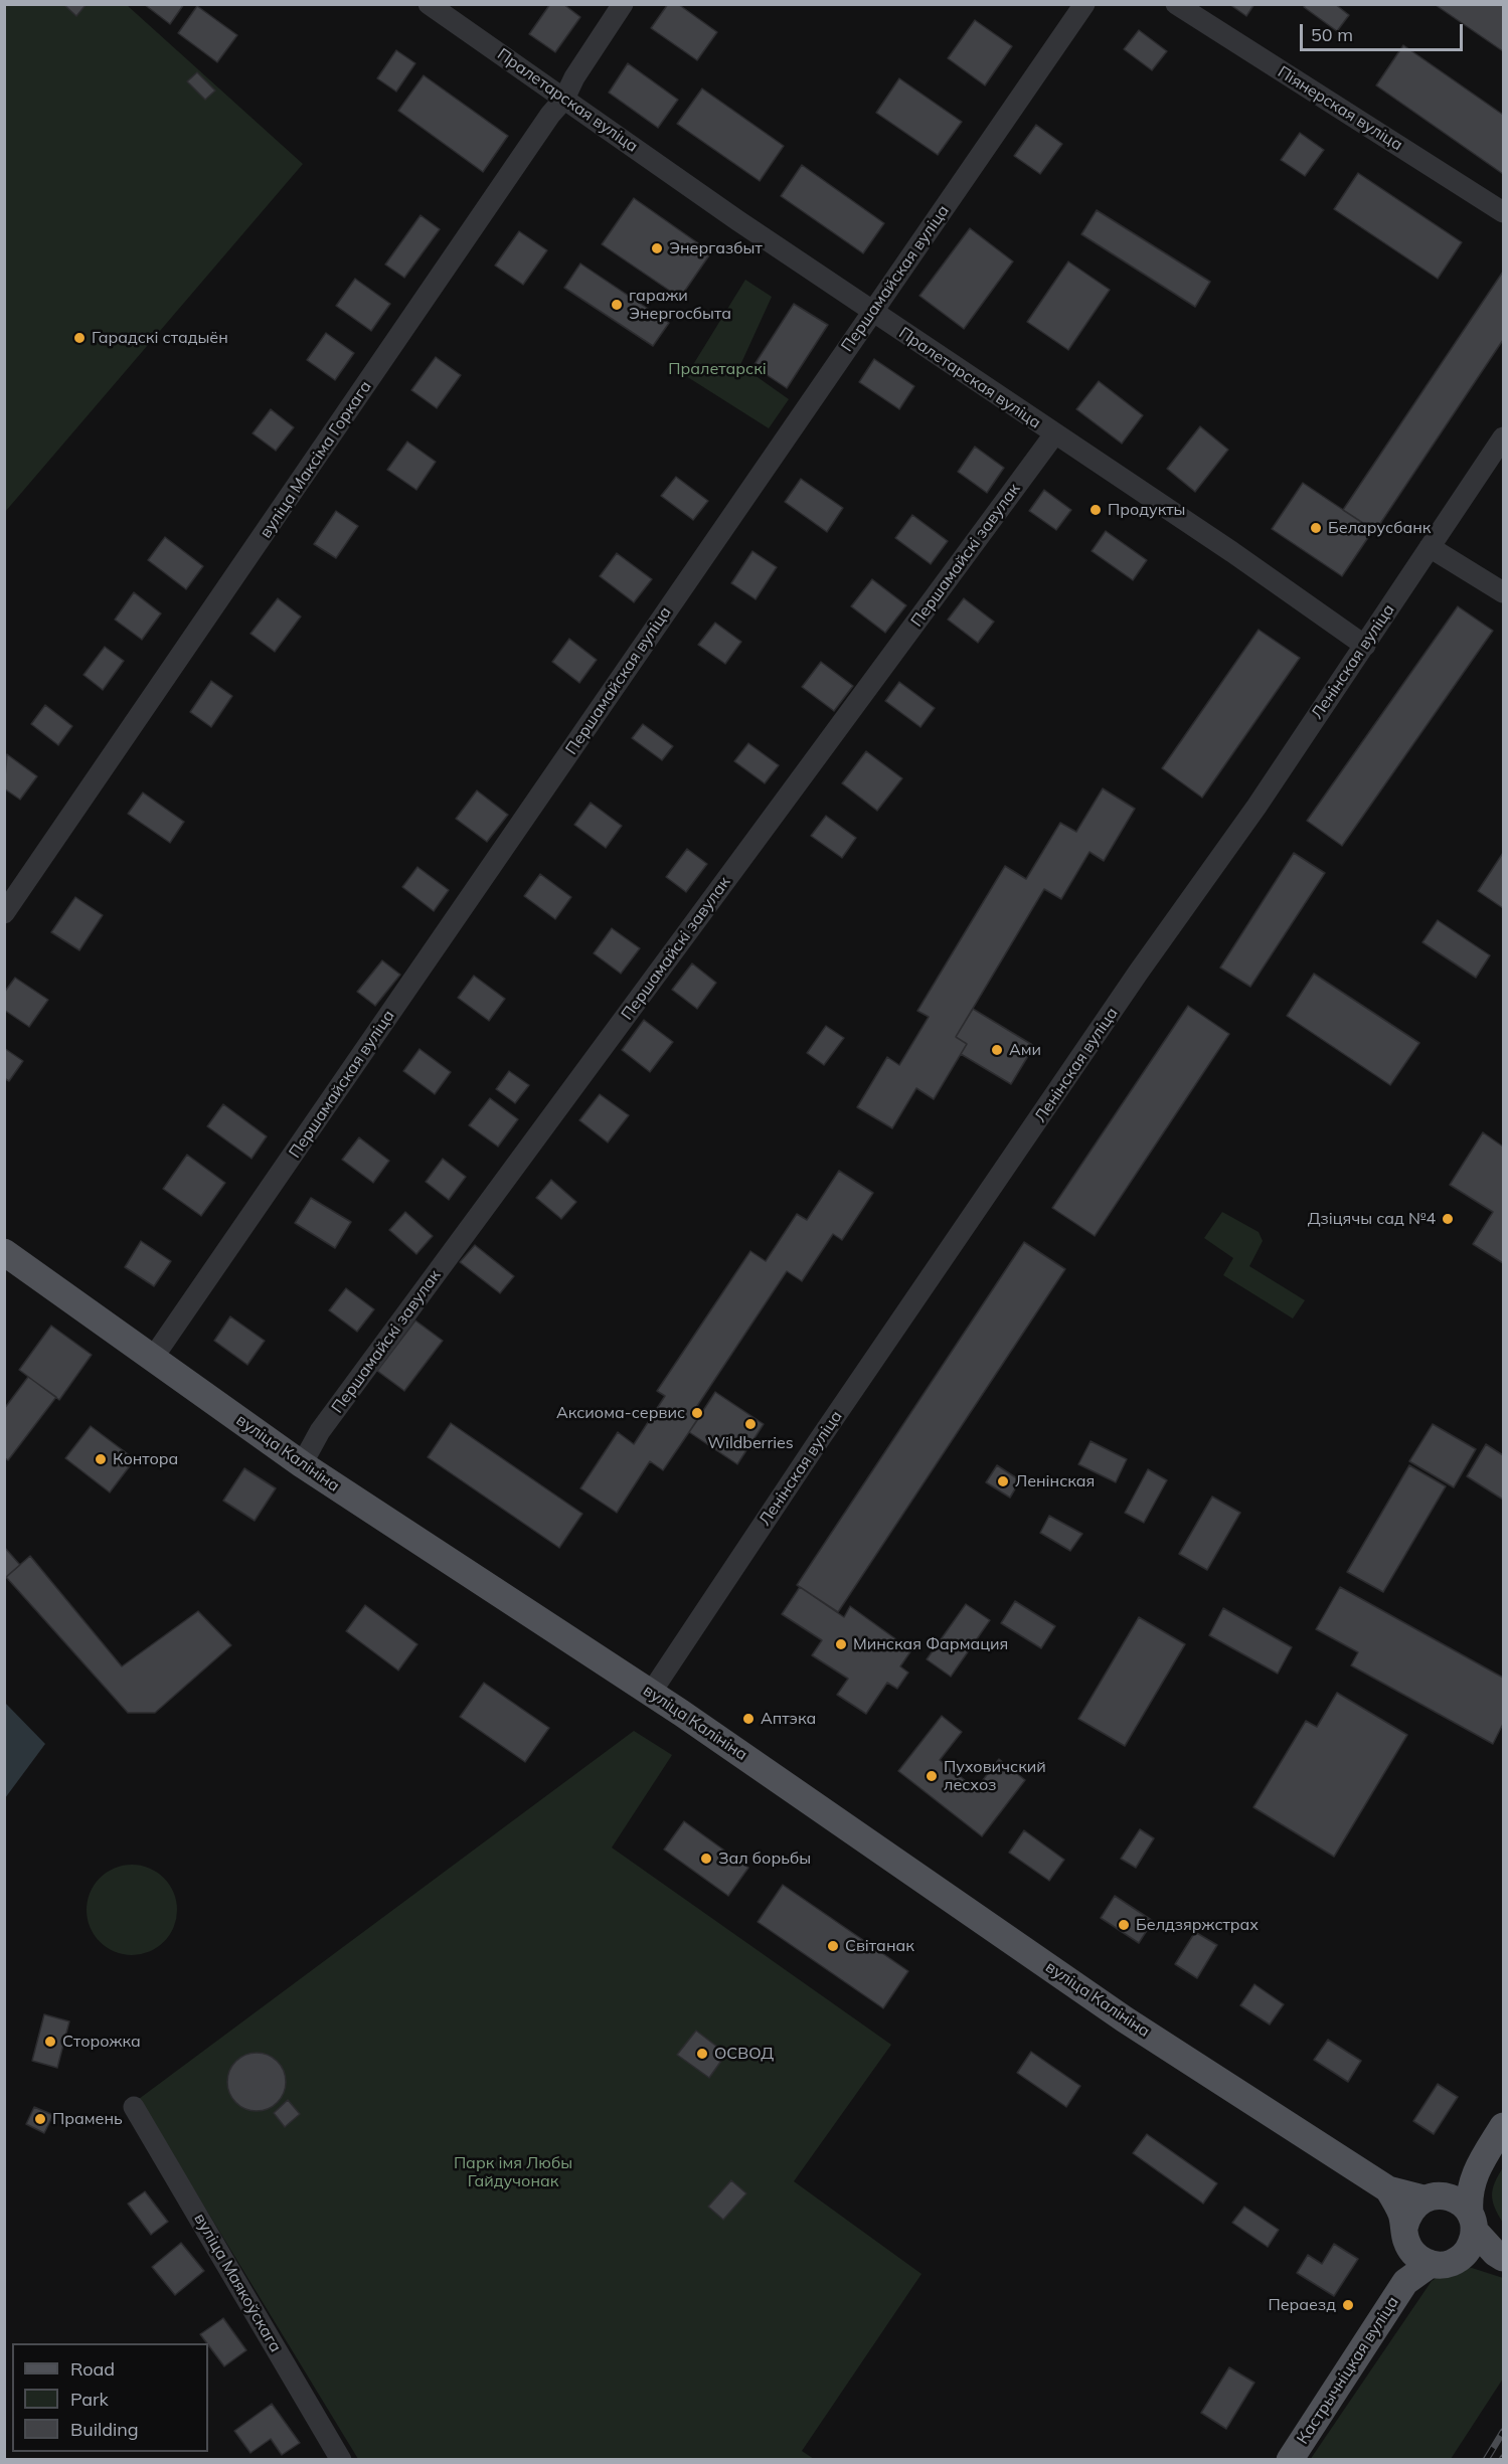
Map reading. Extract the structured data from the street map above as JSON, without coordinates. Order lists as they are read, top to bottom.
{
  "streets": {
    "main road": ["вуліца Калініна", "Кастрычніцкая вуліца"],
    "street": [
      "Пралетарская вуліца",
      "Піянерская вуліца",
      "Першамайская вуліца",
      "вуліца Максіма Горкага",
      "Першамайскі завулак",
      "Ленінская вуліца",
      "вуліца Маякоўскага"
    ]
  },
  "crossings": [
    ["Пралетарская вуліца", "Першамайская вуліца"],
    ["Пралетарская вуліца", "вуліца Максіма Горкага"],
    ["Пралетарская вуліца", "Першамайскі завулак"],
    ["Пралетарская вуліца", "Ленінская вуліца"],
    ["Першамайская вуліца", "вуліца Калініна"],
    ["Першамайскі завулак", "вуліца Калініна"],
    ["Ленінская вуліца", "вуліца Калініна"],
    ["вуліца Калініна", "Кастрычніцкая вуліца"]
  ],
  "parks": ["Пралетарскі", "Парк імя Любы Гайдучонак"],
  "places": [
    "Энергазбыт",
    "гаражи Энергосбыта",
    "Гарадскі стадыён",
    "Продукты",
    "Беларусбанк",
    "Ами",
    "Дзіцячы сад №4",
    "Аксиома-сервис",
    "Wildberries",
    "Контора",
    "Ленінская",
    "Минская Фармация",
    "Аптэка",
    "Пуховичский лесхоз",
    "Зал борьбы",
    "Белдзяржстрах",
    "Світанак",
    "Сторожка",
    "ОСВОД",
    "Прамень",
    "Пераезд"
  ],
  "legend": ["Road", "Park", "Building"],
  "scale_bar": "50 m"
}
